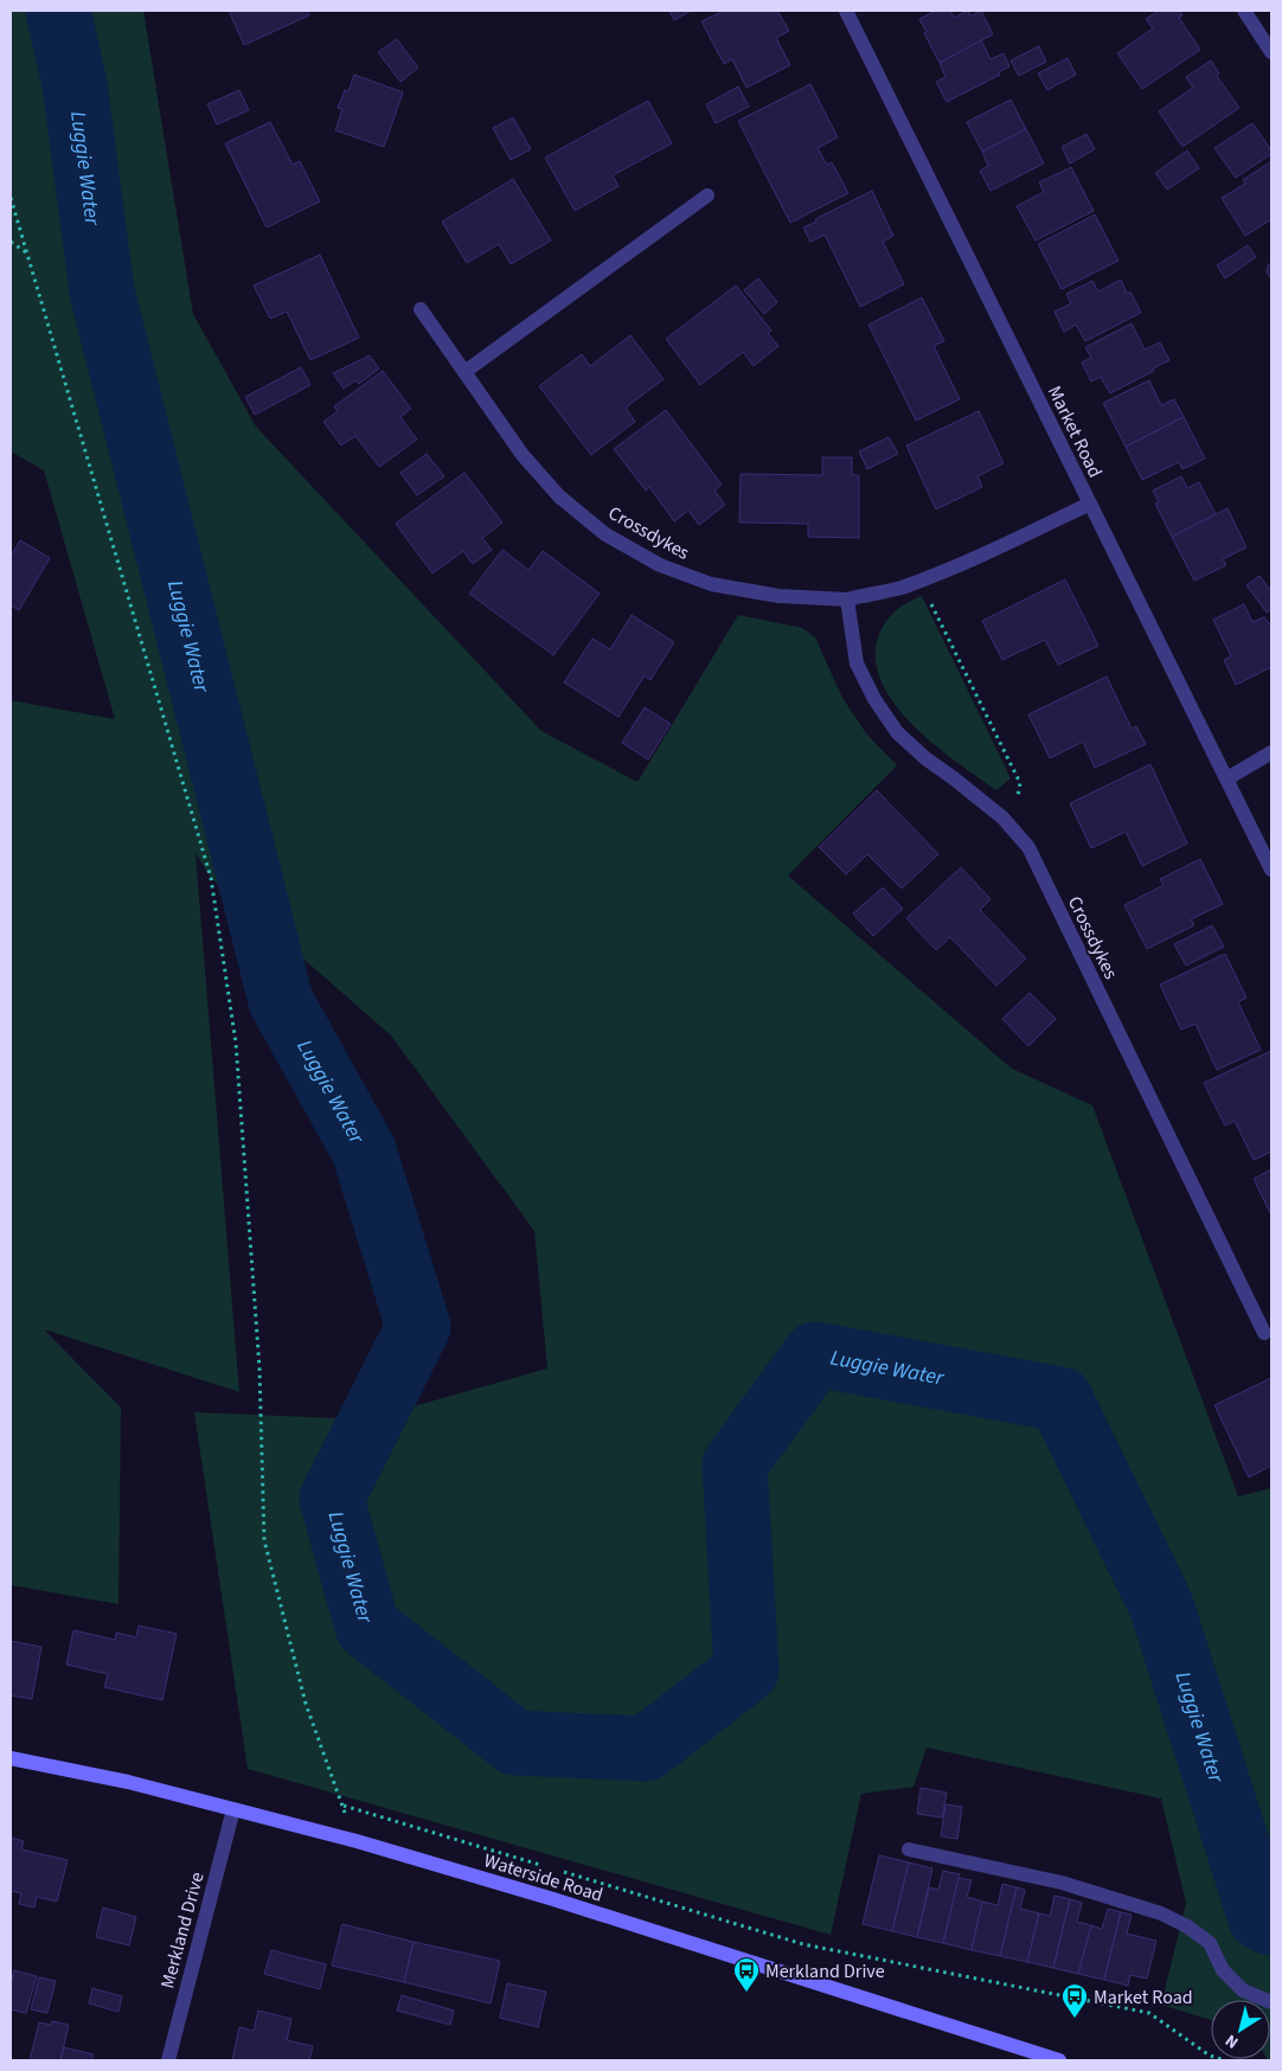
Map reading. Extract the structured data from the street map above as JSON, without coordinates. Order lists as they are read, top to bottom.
{
  "streets": {
    "main road": ["Waterside Road"],
    "street": ["Market Road", "Crossdykes", "Merkland Drive"]
  },
  "crossings": [
    ["Market Road", "Crossdykes"],
    ["Waterside Road", "Merkland Drive"]
  ],
  "water": ["Luggie Water"],
  "places": {
    "bus stop": ["Merkland Drive", "Market Road"]
  },
  "north": "bottom left"
}
